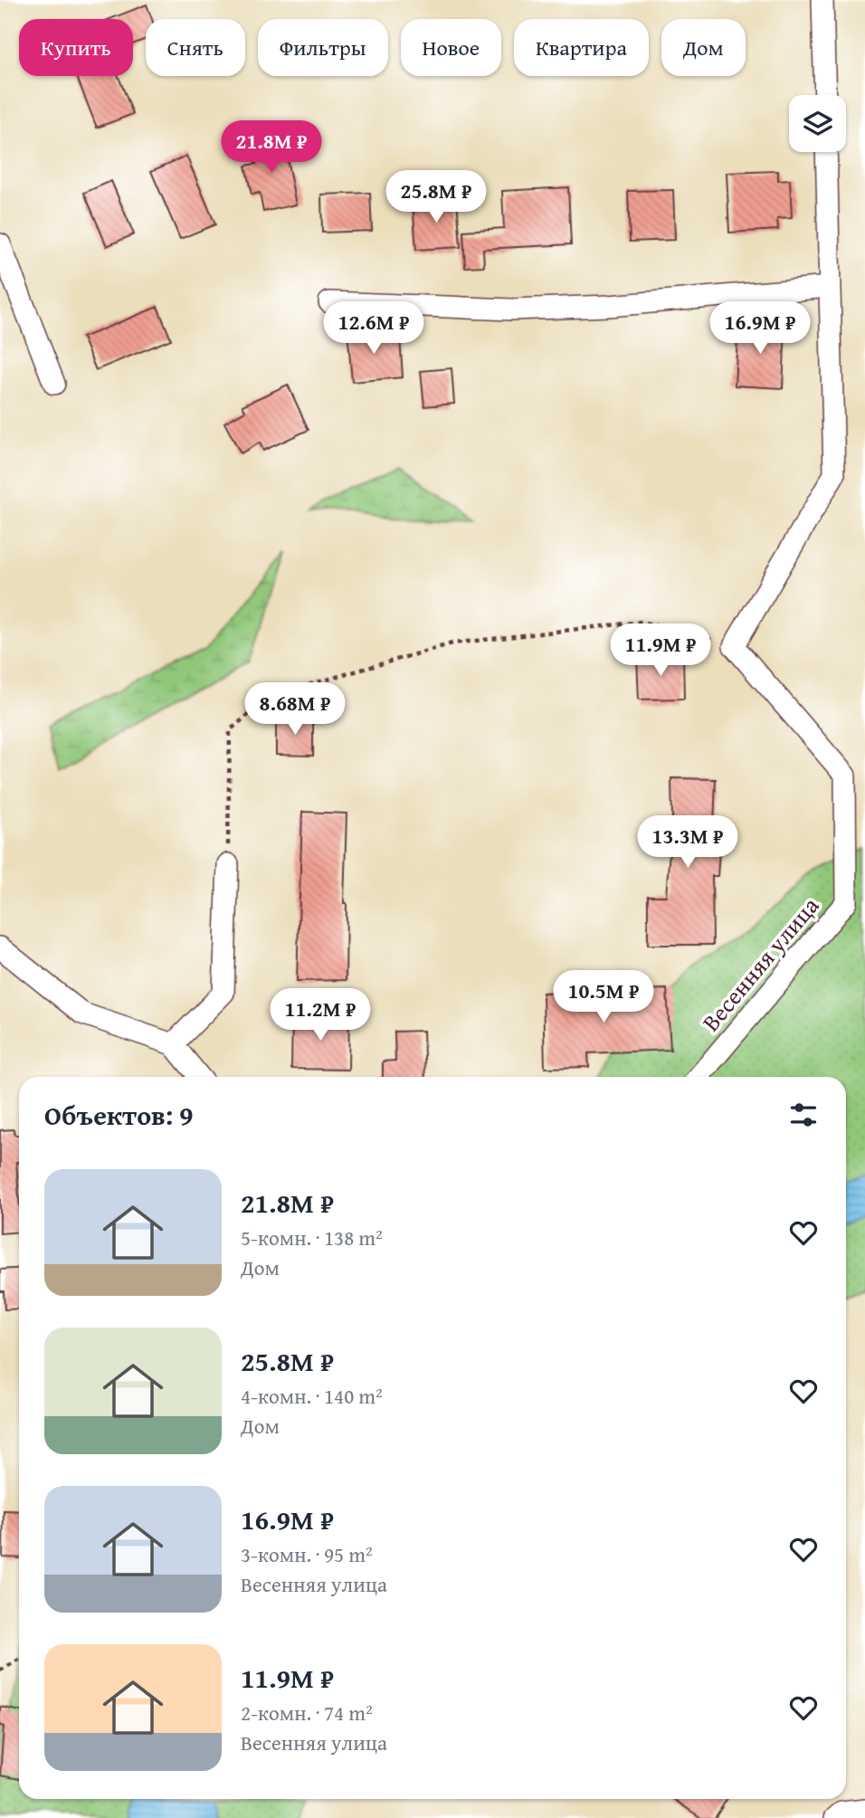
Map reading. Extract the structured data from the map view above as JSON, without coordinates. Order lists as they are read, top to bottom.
{
  "streets": {
    "street": ["Весенняя улица"]
  },
  "page": {
    "chip": [
      "Купить",
      "Снять",
      "Фильтры",
      "Новое",
      "Квартира",
      "Дом"
    ],
    "price": [
      "21.8M ₽",
      "25.8M ₽",
      "12.6M ₽",
      "16.9M ₽",
      "11.9M ₽",
      "8.68M ₽",
      "13.3M ₽",
      "10.5M ₽",
      "11.2M ₽"
    ],
    "heading": "Объектов: 9",
    "list": [
      {
        "name": "21.8M ₽",
        "note": "5-комн. · 138 m² · Дом"
      },
      {
        "name": "25.8M ₽",
        "note": "4-комн. · 140 m² · Дом"
      },
      {
        "name": "16.9M ₽",
        "note": "3-комн. · 95 m² · Весенняя улица"
      },
      {
        "name": "11.9M ₽",
        "note": "2-комн. · 74 m² · Весенняя улица"
      }
    ]
  }
}
